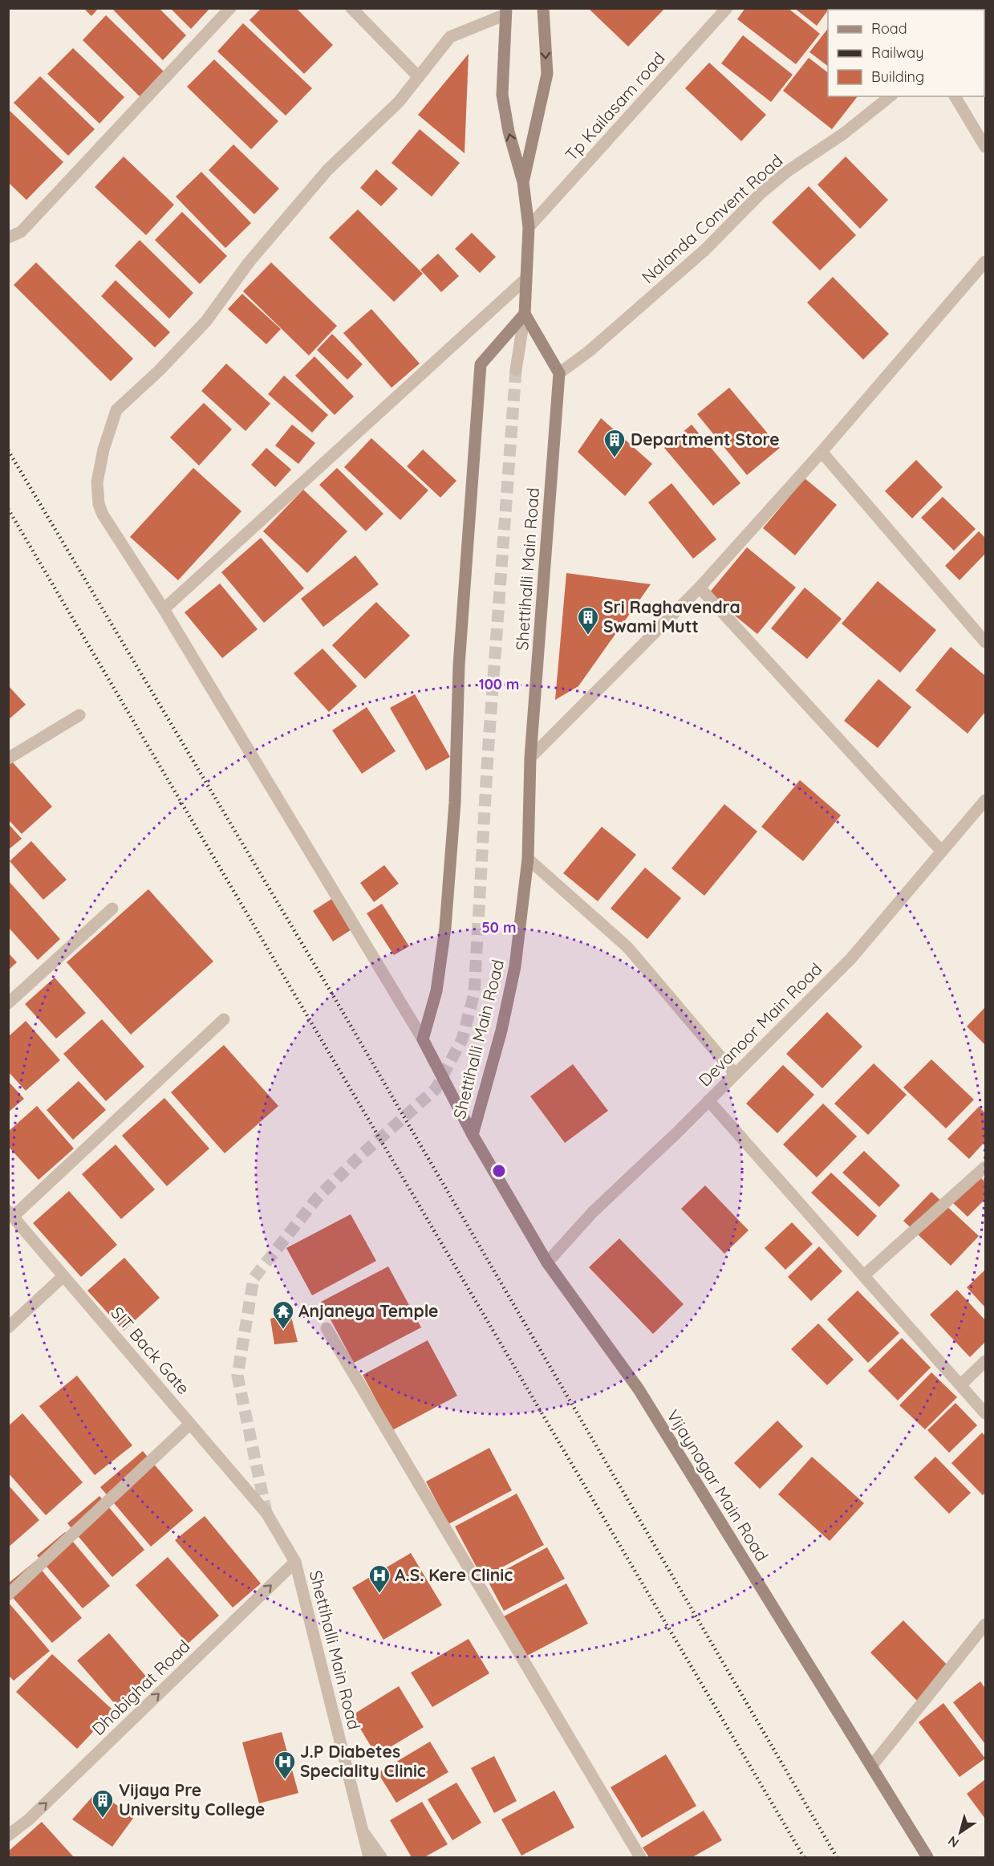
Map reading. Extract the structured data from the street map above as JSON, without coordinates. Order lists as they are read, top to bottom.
{
  "streets": {
    "main road": ["Shettihalli Main Road", "Vijaynagar Main Road"],
    "street": [
      "Tp Kailasam road",
      "Nalanda Convent Road",
      "Devanoor Main Road",
      "SIT Back Gate",
      "Dhobighat Road"
    ]
  },
  "crossings": [
    ["Nalanda Convent Road", "Shettihalli Main Road"],
    ["Shettihalli Main Road", "SIT Back Gate"],
    ["Shettihalli Main Road", "Vijaynagar Main Road"],
    ["Shettihalli Main Road", "Dhobighat Road"],
    ["Devanoor Main Road", "Vijaynagar Main Road"]
  ],
  "one_way": ["Dhobighat Road"],
  "places": {
    "building": ["Department Store", "Sri Raghavendra Swami Mutt", "Vijaya Pre University College"],
    "temple": ["Anjaneya Temple"],
    "hospital": ["A.S. Kere Clinic", "J.P Diabetes Speciality Clinic"]
  },
  "legend": ["Road", "Railway", "Building"],
  "north": "bottom left",
  "rings": ["100 m", "50 m"]
}
